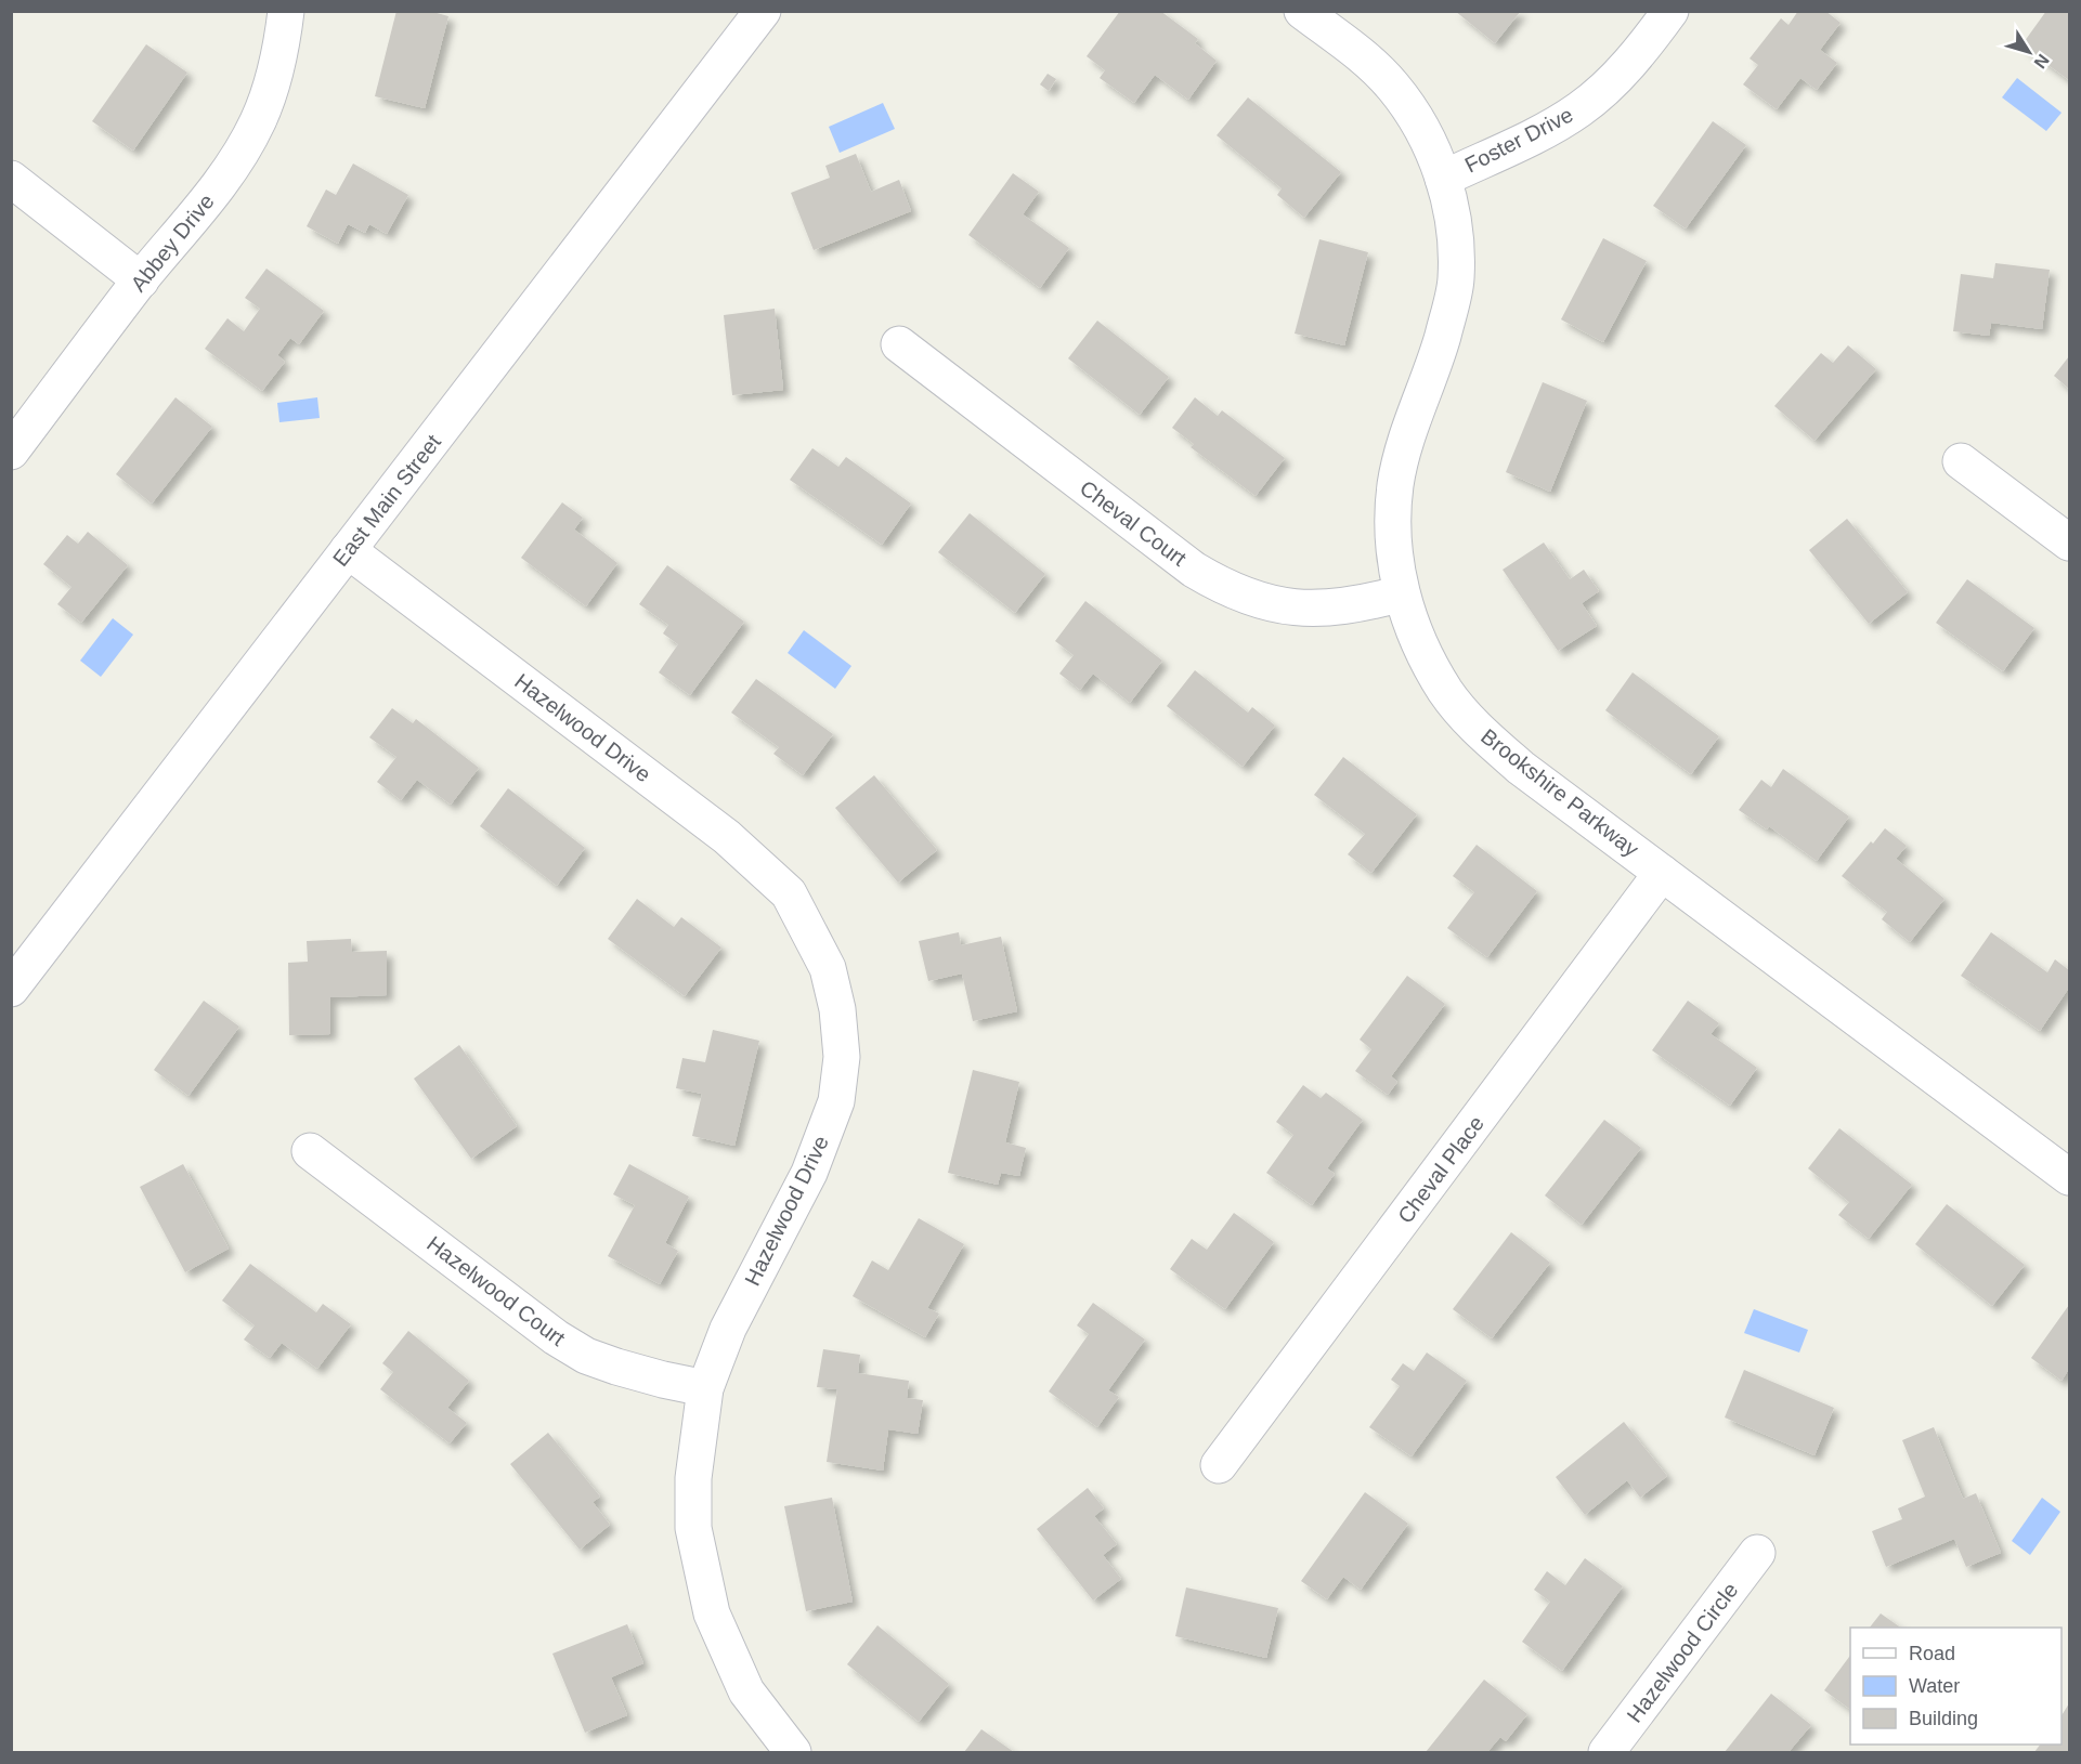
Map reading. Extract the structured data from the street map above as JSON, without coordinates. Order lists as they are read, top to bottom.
{
  "streets": {
    "street": [
      "Foster Drive",
      "Abbey Drive",
      "East Main Street",
      "Cheval Court",
      "Hazelwood Drive",
      "Brookshire Parkway",
      "Cheval Place",
      "Hazelwood Court",
      "Hazelwood Circle"
    ]
  },
  "crossings": [
    ["Foster Drive", "Brookshire Parkway"],
    ["East Main Street", "Hazelwood Drive"],
    ["Cheval Court", "Brookshire Parkway"],
    ["Hazelwood Drive", "Hazelwood Court"],
    ["Brookshire Parkway", "Cheval Place"]
  ],
  "legend": ["Road", "Water", "Building"],
  "north": "bottom right"
}
